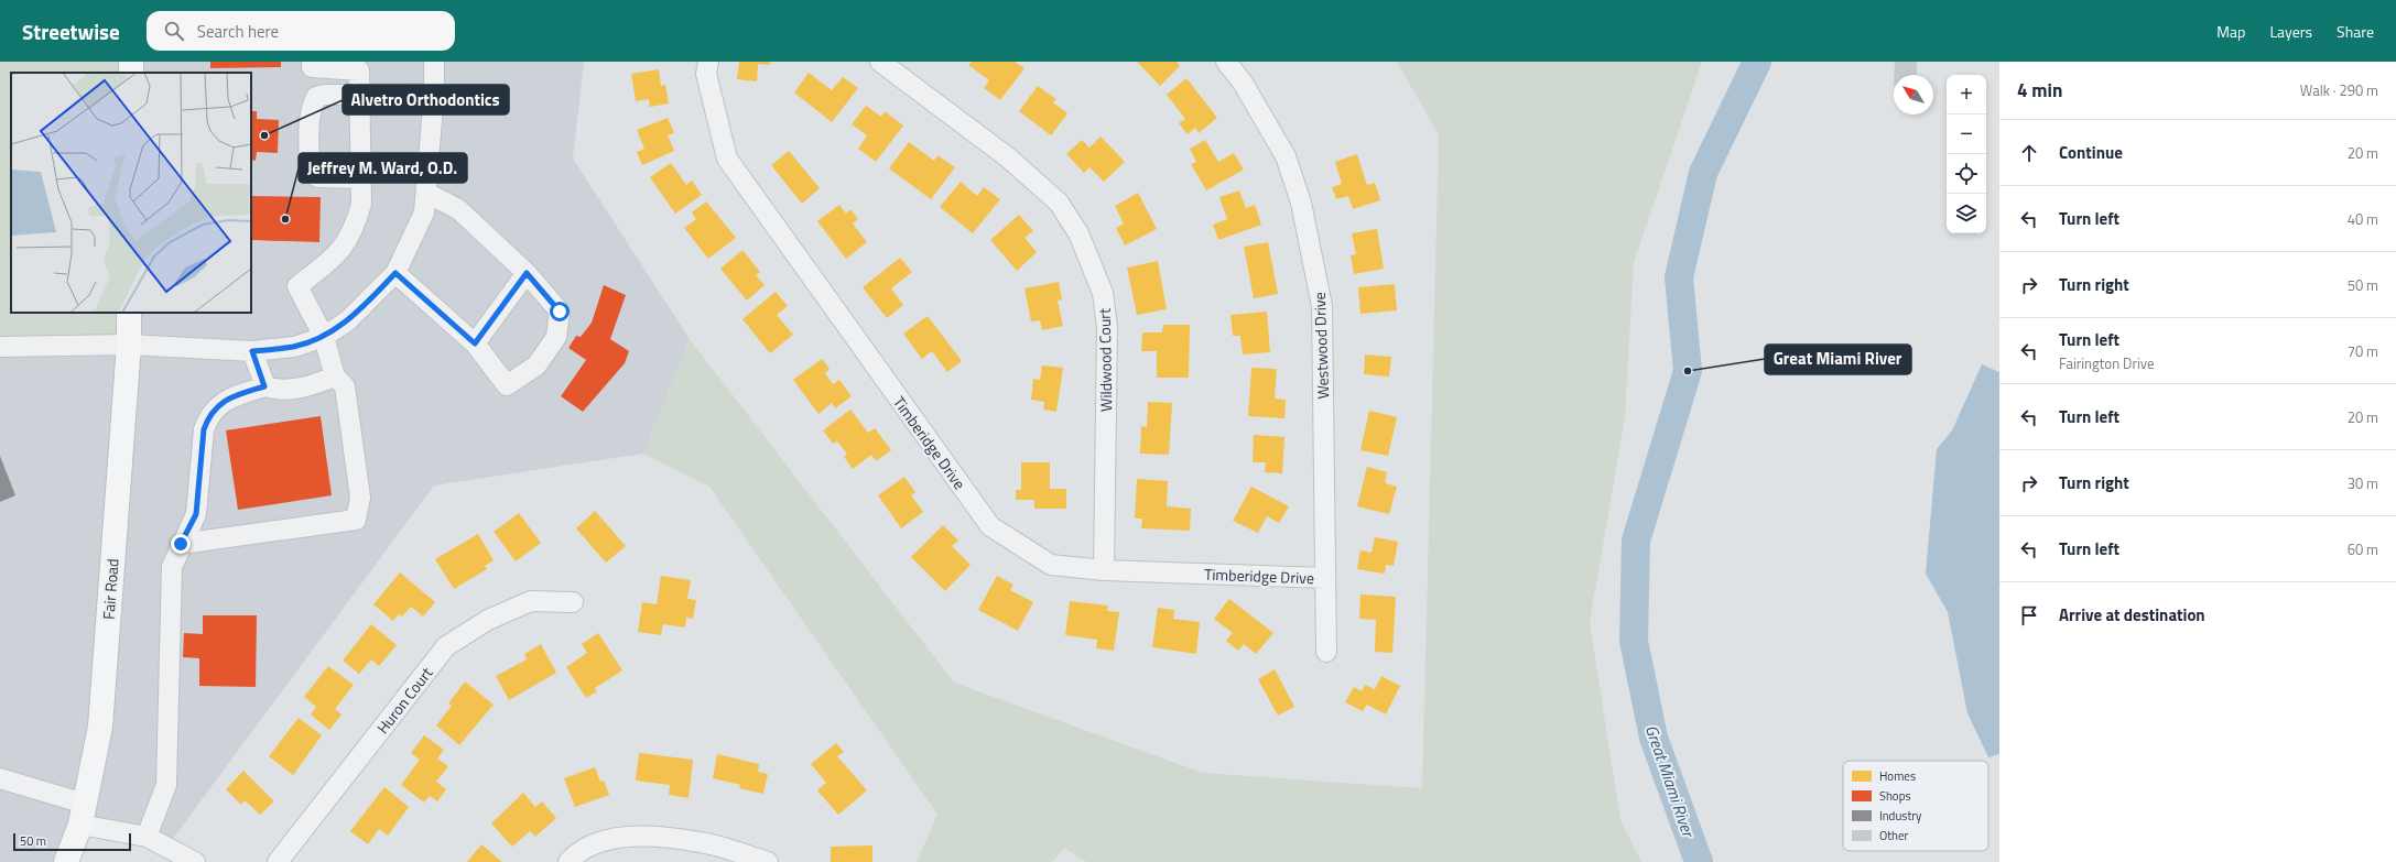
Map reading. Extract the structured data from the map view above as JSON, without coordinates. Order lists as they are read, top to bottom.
{
  "streets": {
    "main road": ["Fair Road"],
    "street": [
      "Westwood Drive",
      "Wildwood Court",
      "Timberidge Drive",
      "Huron Court"
    ]
  },
  "crossings": [
    ["Westwood Drive", "Timberidge Drive"],
    ["Wildwood Court", "Timberidge Drive"]
  ],
  "water": ["Great Miami River"],
  "places": ["Alvetro Orthodontics", "Jeffrey M. Ward, O.D.", "Great Miami River"],
  "legend": [
    "Homes",
    "Shops",
    "Industry",
    "Other"
  ],
  "scale_bar": "50 m",
  "north": "top left",
  "page": {
    "header": "Streetwise",
    "search": "Search here",
    "nav": ["Map", "Layers", "Share"],
    "heading": ["4 min", "Walk · 290 m"],
    "map_buttons": ["+", "−"],
    "list": [
      ["Continue", "20 m"],
      ["Turn left", "40 m"],
      ["Turn right", "50 m"],
      ["Turn left", "Fairington Drive", "70 m"],
      ["Turn left", "20 m"],
      ["Turn right", "30 m"],
      ["Turn left", "60 m"],
      "Arrive at destination"
    ],
    "scale": "50 m"
  }
}
